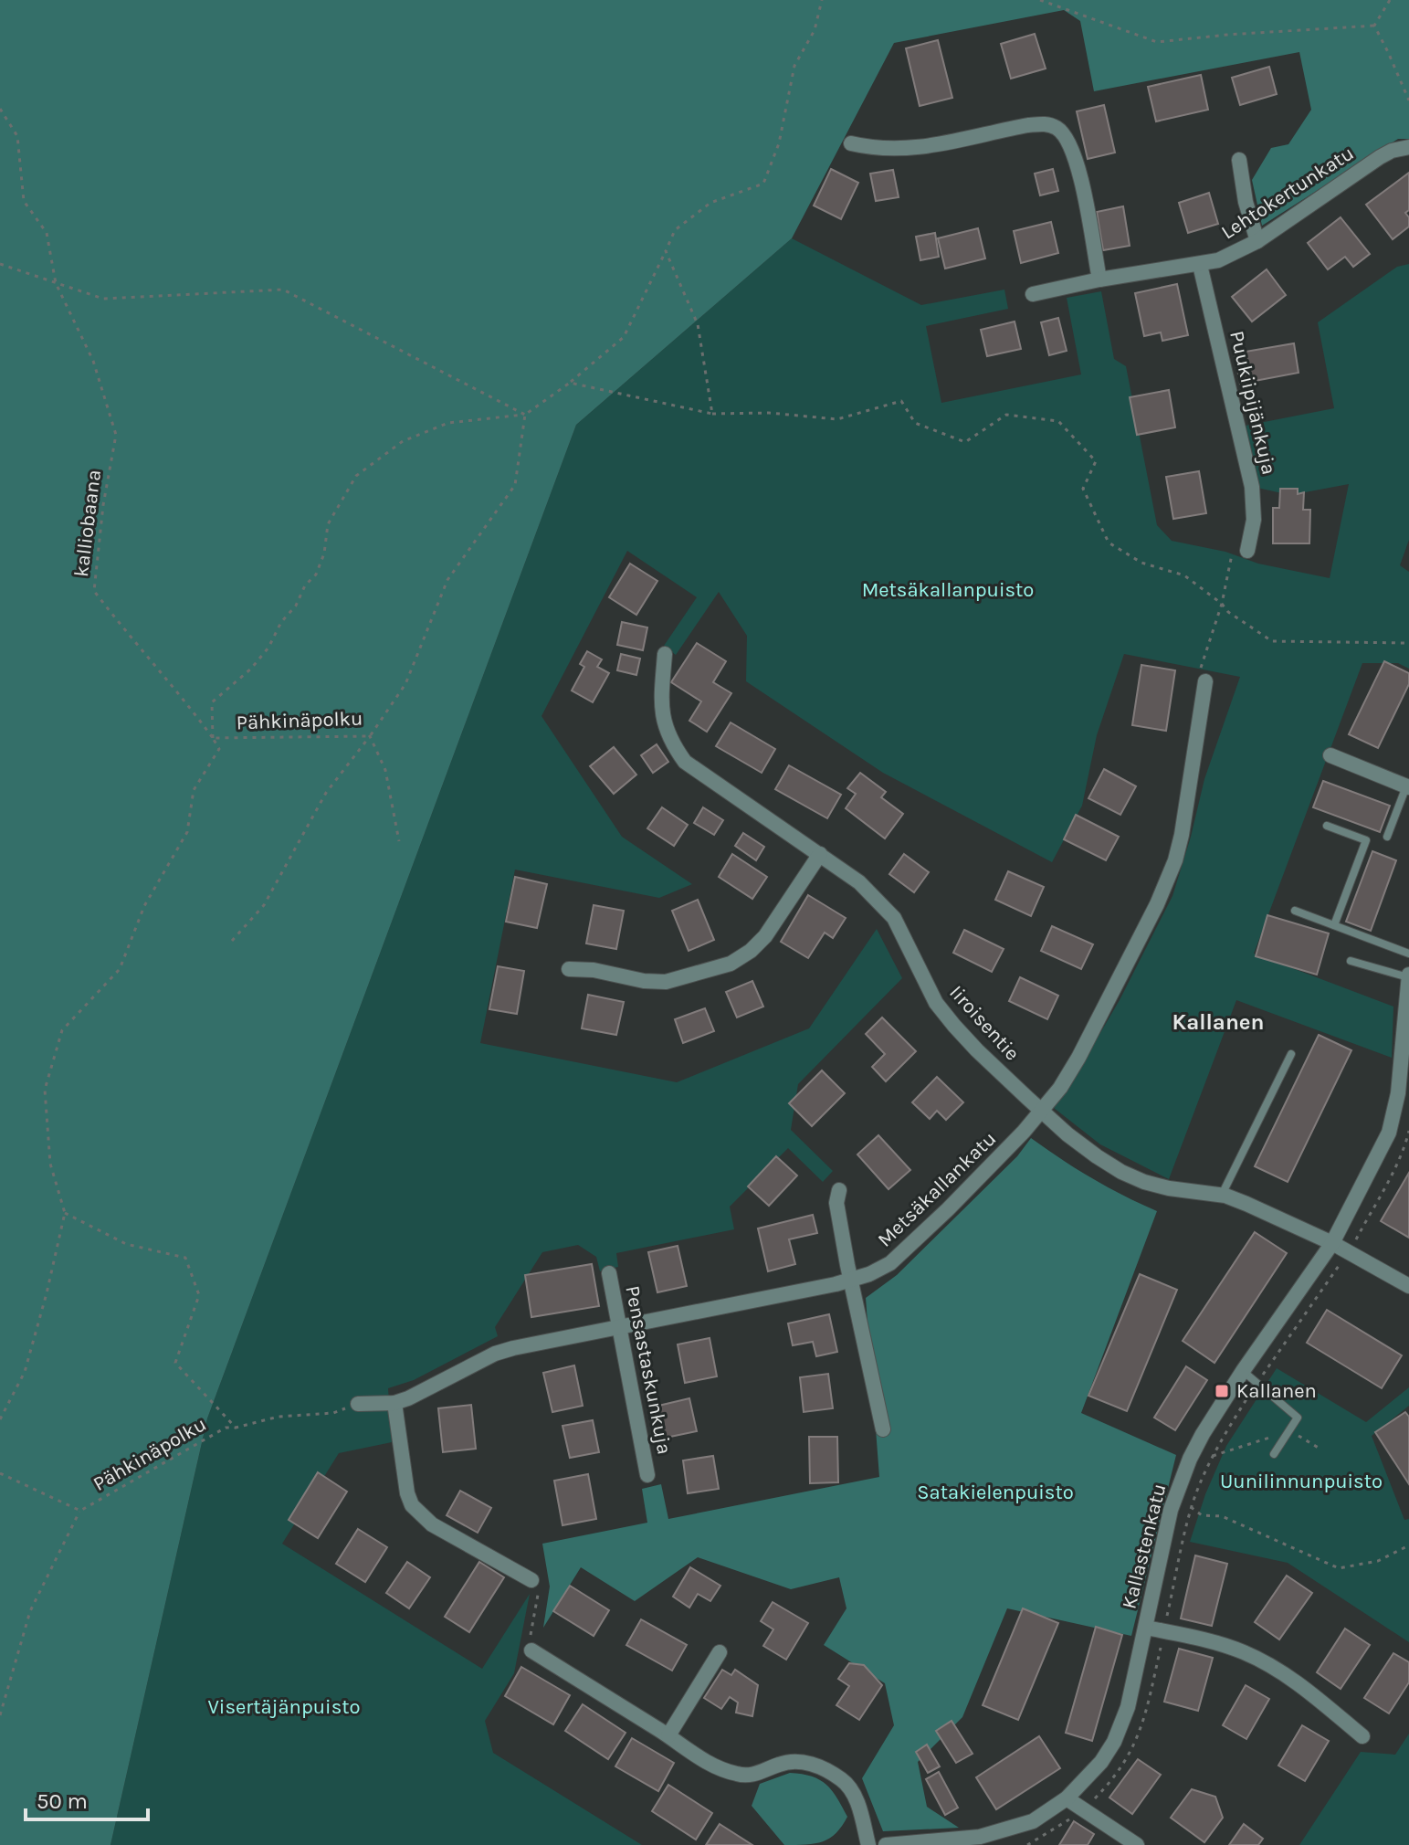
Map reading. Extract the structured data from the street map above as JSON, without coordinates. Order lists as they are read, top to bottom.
{
  "streets": {
    "street": [
      "Lehtokertunkatu",
      "Puukiipijänkuja",
      "Iiroisentie",
      "Metsäkallankatu",
      "Pensastaskunkuja",
      "Kallastenkatu"
    ],
    "path": ["kalliobaana", "Pähkinäpolku"]
  },
  "crossings": [
    ["Lehtokertunkatu", "Puukiipijänkuja"],
    ["kalliobaana", "Pähkinäpolku"],
    ["Pähkinäpolku", "Metsäkallankatu"],
    ["Iiroisentie", "Metsäkallankatu"],
    ["Iiroisentie", "Kallastenkatu"],
    ["Metsäkallankatu", "Pensastaskunkuja"]
  ],
  "districts": ["Kallanen"],
  "parks": [
    "Metsäkallanpuisto",
    "Uunilinnunpuisto",
    "Satakielenpuisto",
    "Visertäjänpuisto"
  ],
  "places": {
    "transit": ["Kallanen"]
  },
  "scale_bar": "50 m"
}
